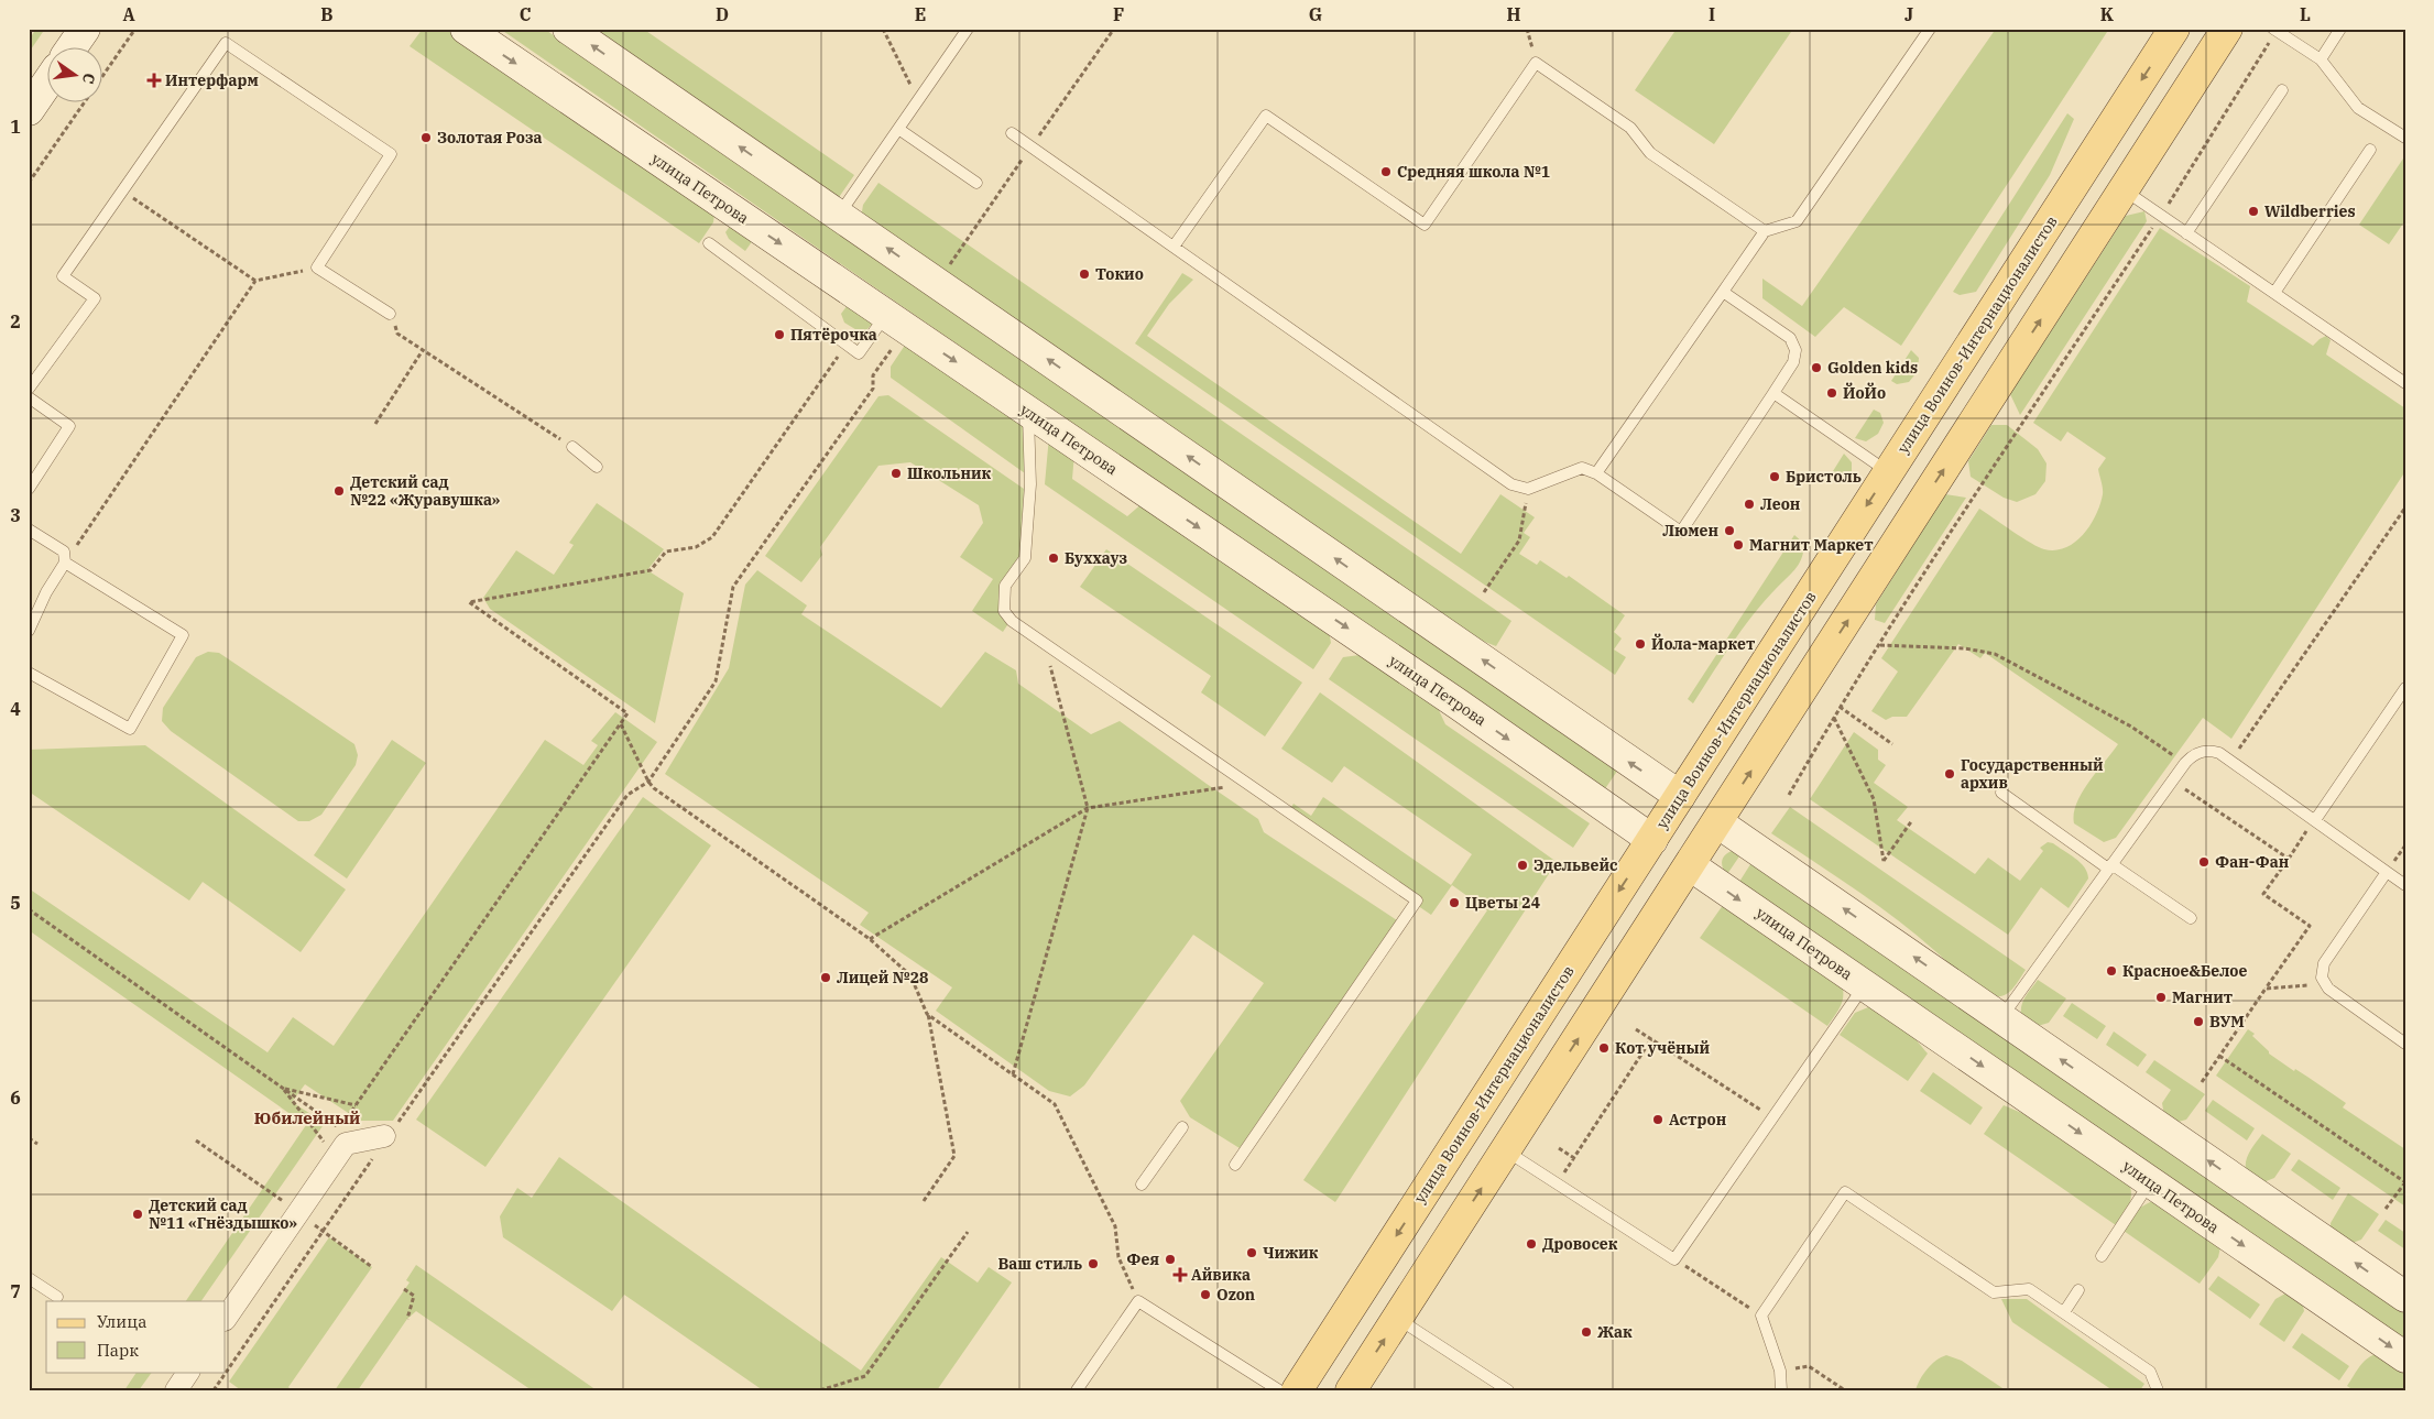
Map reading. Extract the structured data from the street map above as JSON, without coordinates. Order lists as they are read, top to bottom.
{
  "streets": {
    "main road": ["улица Петрова", "улица Воинов-Интернационалистов"]
  },
  "crossings": [
    ["улица Петрова", "улица Воинов-Интернационалистов"]
  ],
  "districts": ["Юбилейный"],
  "places": {
    "health": ["Интерфарм", "Айвика"],
    "other": [
      "Золотая Роза",
      "Средняя школа №1",
      "Wildberries",
      "Токио",
      "Пятёрочка",
      "Golden kids",
      "ЙоЙо",
      "Школьник",
      "Бристоль",
      "Детский сад №22 «Журавушка»",
      "Леон",
      "Люмен",
      "Магнит Маркет",
      "Буххауз",
      "Йола-маркет",
      "Государственный архив",
      "Фан-Фан",
      "Эдельвейс",
      "Цветы 24",
      "Красное&Белое",
      "Лицей №28",
      "Магнит",
      "ВУМ",
      "Кот учёный",
      "Астрон",
      "Детский сад №11 «Гнёздышко»",
      "Дровосек",
      "Чижик",
      "Фея",
      "Ваш стиль",
      "Ozon",
      "Жак"
    ]
  },
  "legend": ["Улица", "Парк"],
  "north": "right",
  "grid": {
    "columns": [
      "A",
      "B",
      "C",
      "D",
      "E",
      "F",
      "G",
      "H",
      "I",
      "J",
      "K",
      "L"
    ],
    "rows": [
      "1",
      "2",
      "3",
      "4",
      "5",
      "6",
      "7"
    ]
  }
}
